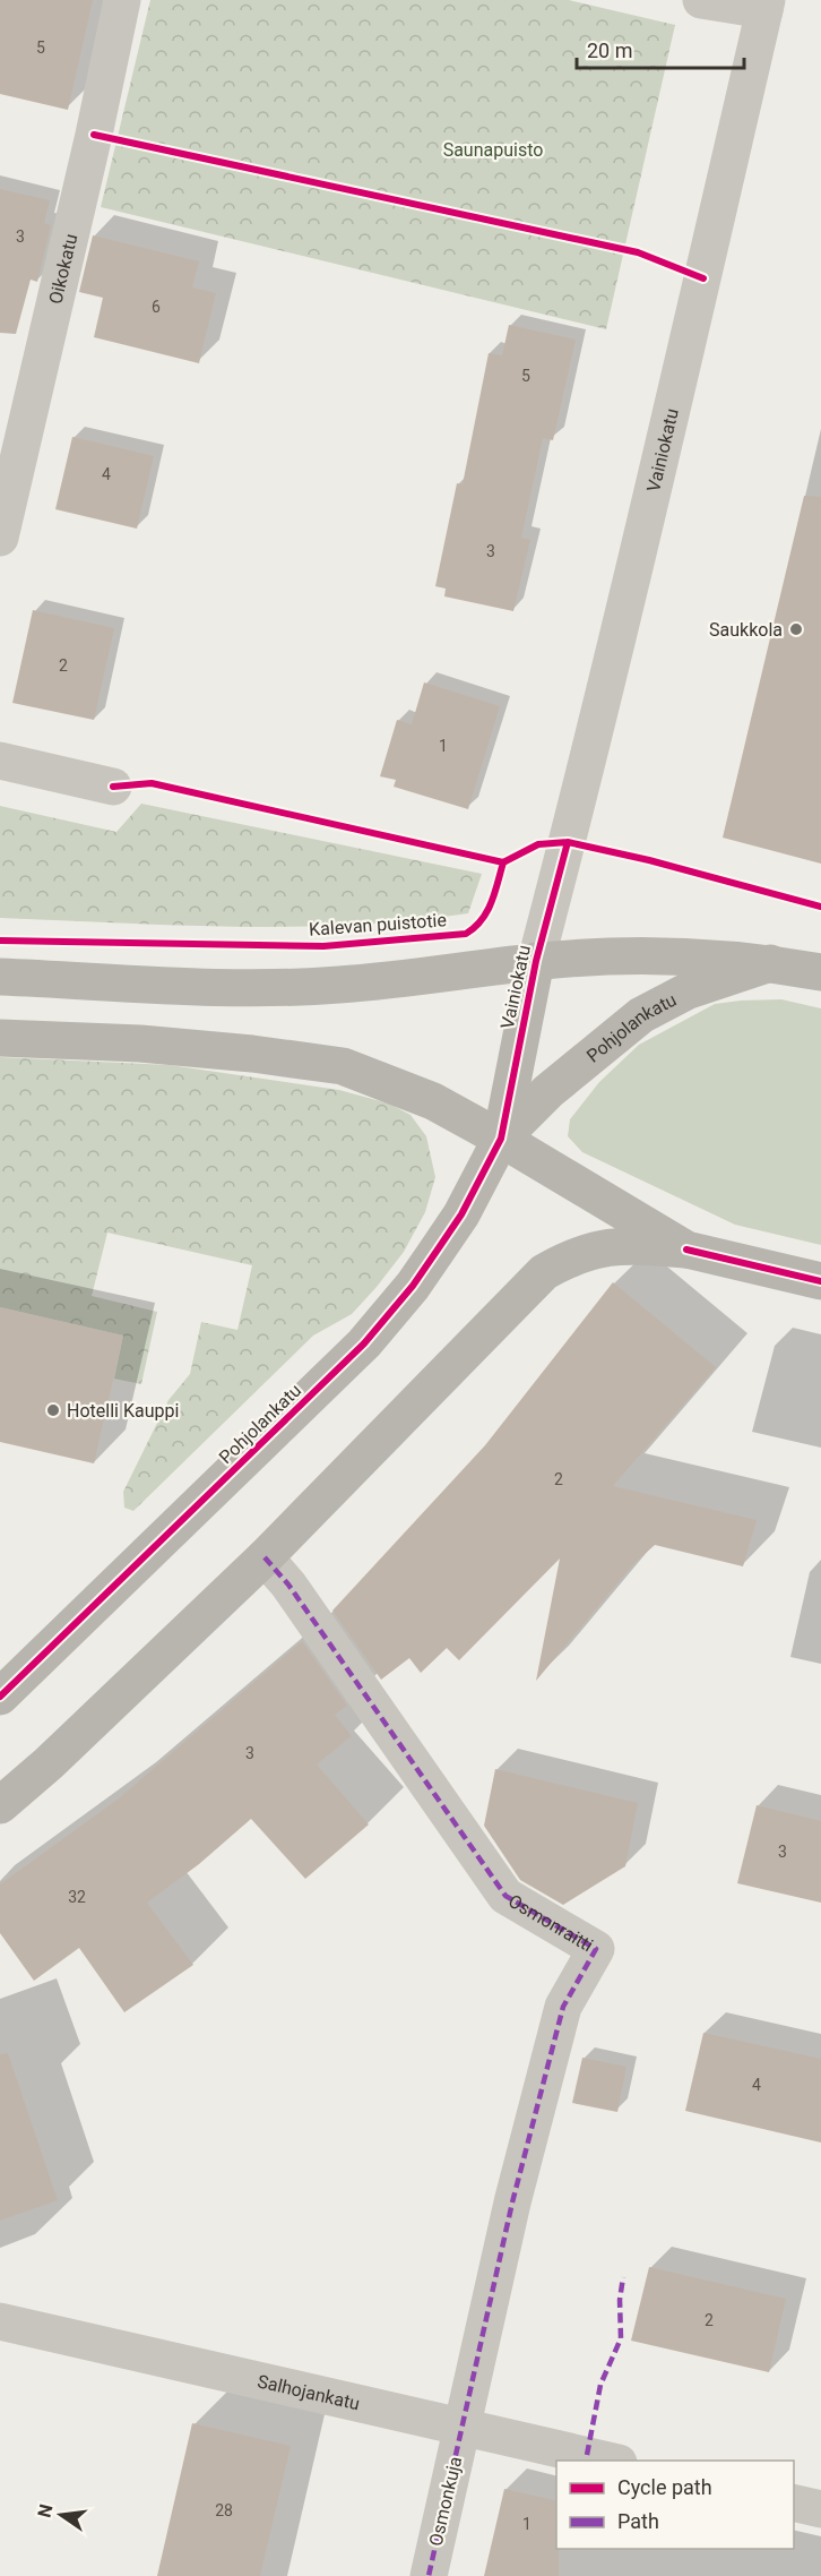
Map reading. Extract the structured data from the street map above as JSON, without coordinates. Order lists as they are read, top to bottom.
{
  "streets": {
    "main road": ["Vainiokatu", "Pohjolankatu"],
    "street": [
      "Oikokatu",
      "Osmonraitti",
      "Salhojankatu",
      "Osmonkuja"
    ],
    "cycle path": ["Kalevan puistotie"]
  },
  "crossings": [
    ["Vainiokatu", "Pohjolankatu"],
    ["Osmonraitti", "Salhojankatu"],
    ["Osmonraitti", "Osmonkuja"],
    ["Salhojankatu", "Osmonkuja"]
  ],
  "parks": ["Saunapuisto"],
  "places": ["Saukkola", "Hotelli Kauppi"],
  "house_numbers": [
    "5",
    "3",
    "6",
    "5",
    "4",
    "3",
    "2",
    "1",
    "2",
    "3",
    "3",
    "32",
    "4",
    "2",
    "28",
    "1"
  ],
  "legend": ["Cycle path", "Path"],
  "scale_bar": "20 m",
  "north": "left"
}
